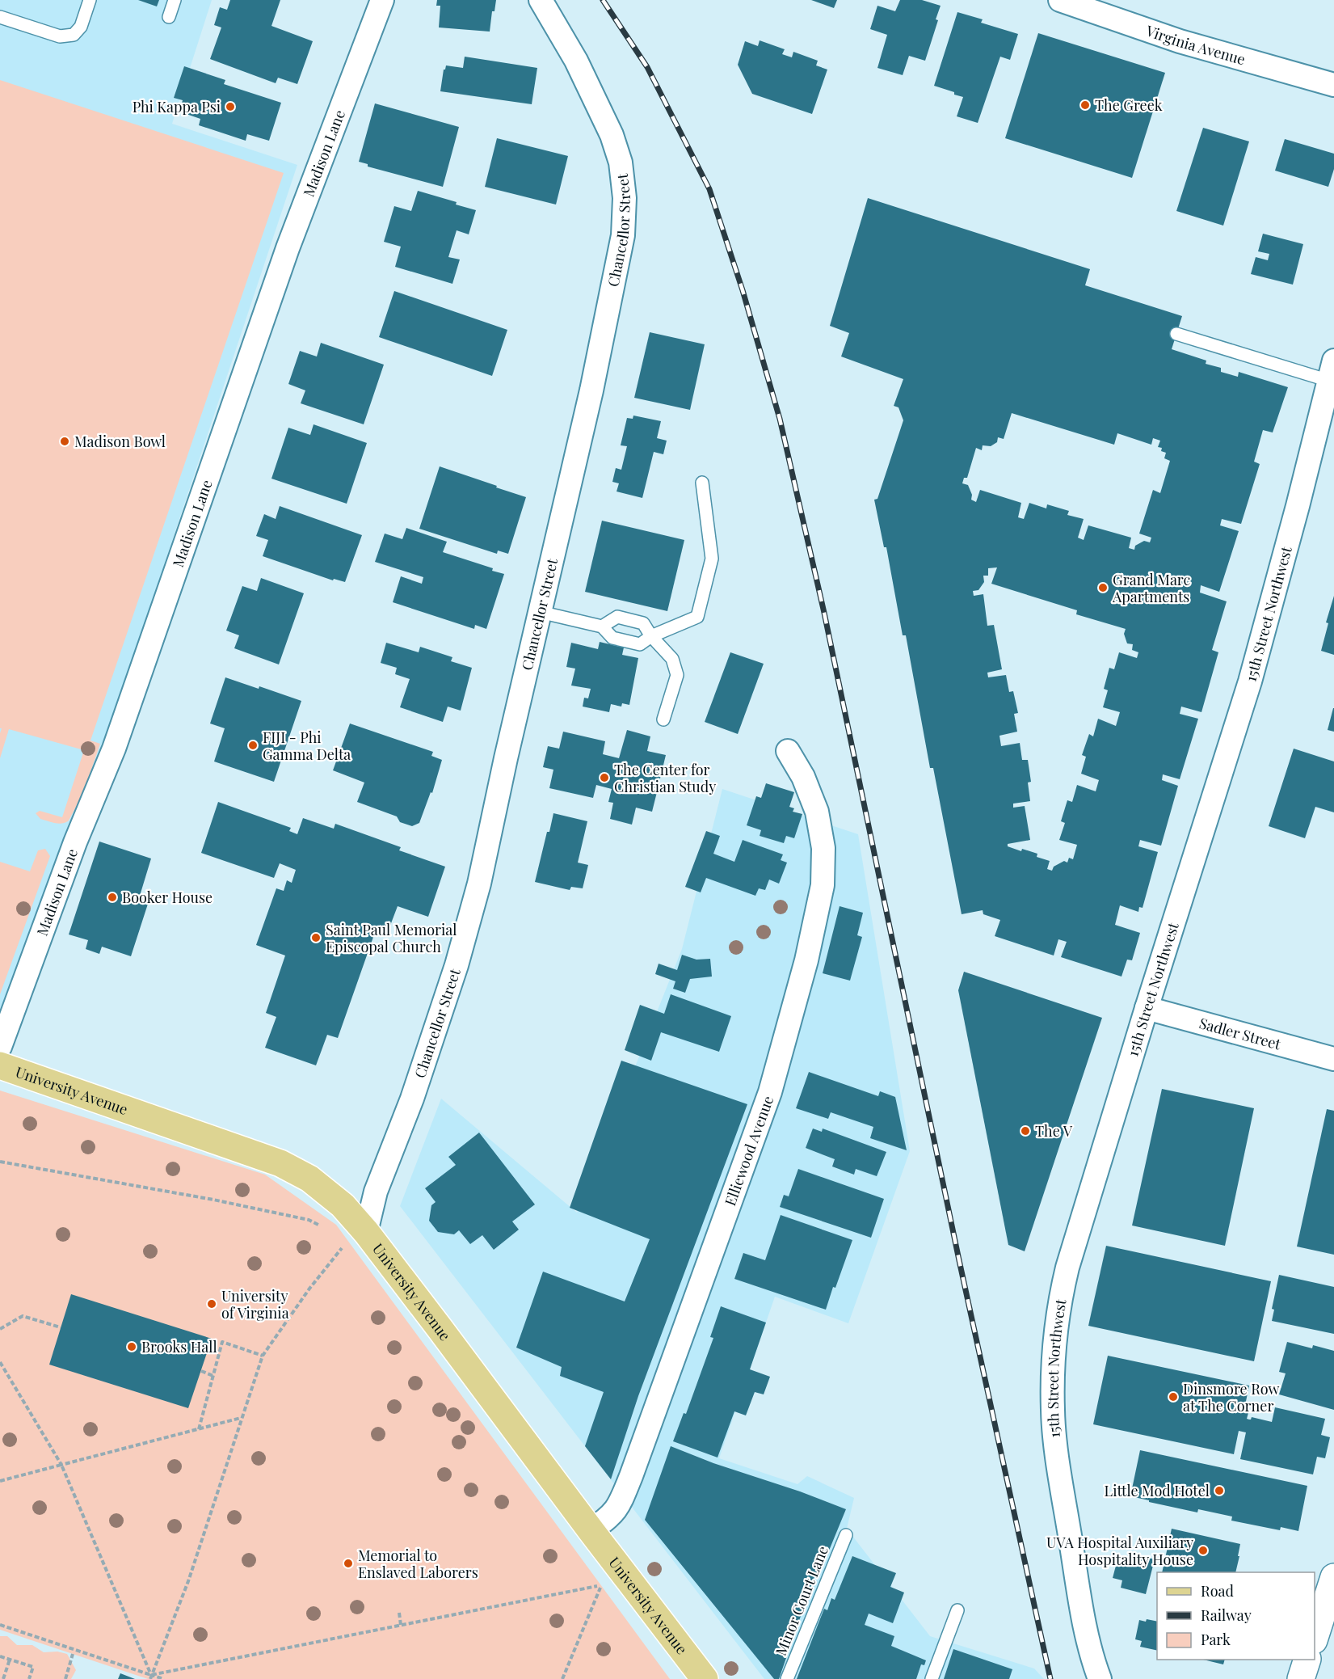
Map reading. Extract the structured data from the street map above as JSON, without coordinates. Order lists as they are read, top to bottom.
{
  "streets": {
    "main road": ["University Avenue"],
    "street": [
      "Virginia Avenue",
      "Madison Lane",
      "Chancellor Street",
      "15th Street Northwest",
      "Sadler Street",
      "Elliewood Avenue"
    ],
    "lane": ["Minor Court Lane"]
  },
  "crossings": [
    ["Chancellor Street", "University Avenue"],
    ["15th Street Northwest", "Sadler Street"],
    ["University Avenue", "Elliewood Avenue"]
  ],
  "places": [
    "The Greek",
    "Phi Kappa Psi",
    "Madison Bowl",
    "Grand Marc Apartments",
    "FIJI - Phi Gamma Delta",
    "The Center for Christian Study",
    "Booker House",
    "Saint Paul Memorial Episcopal Church",
    "The V",
    "University of Virginia",
    "Brooks Hall",
    "Dinsmore Row at The Corner",
    "Little Mod Hotel",
    "UVA Hospital Auxiliary Hospitality House",
    "Memorial to Enslaved Laborers"
  ],
  "legend": ["Road", "Railway", "Park"]
}
